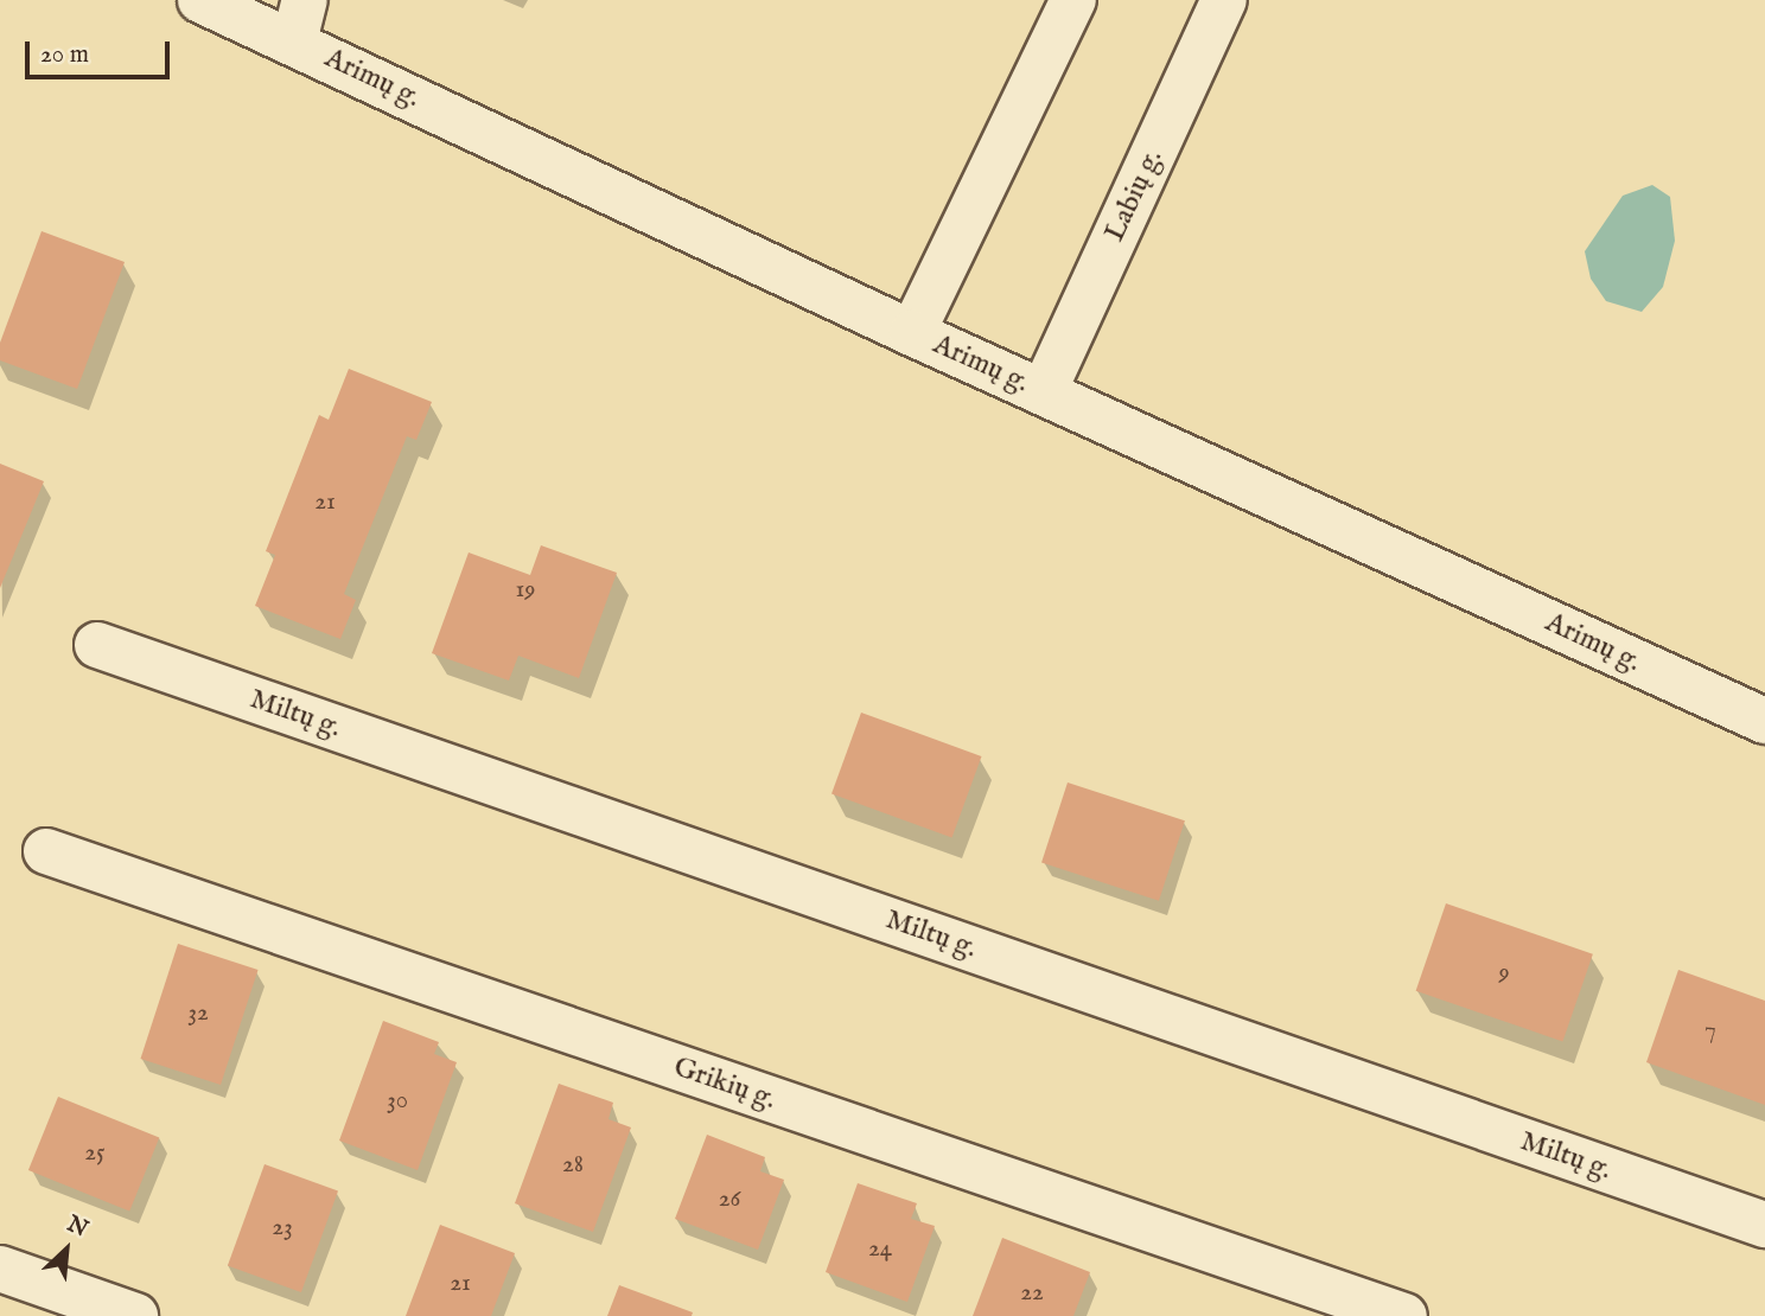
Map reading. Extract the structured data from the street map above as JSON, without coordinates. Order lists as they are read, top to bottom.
{
  "streets": {
    "street": [
      "Arimų g.",
      "Labių g.",
      "Miltų g.",
      "Grikių g."
    ]
  },
  "crossings": [
    ["Arimų g.", "Labių g."]
  ],
  "house_numbers": [
    "21",
    "19",
    "9",
    "32",
    "7",
    "30",
    "25",
    "28",
    "26",
    "23",
    "24",
    "21",
    "22"
  ],
  "scale_bar": "20 m",
  "north": "top right"
}
